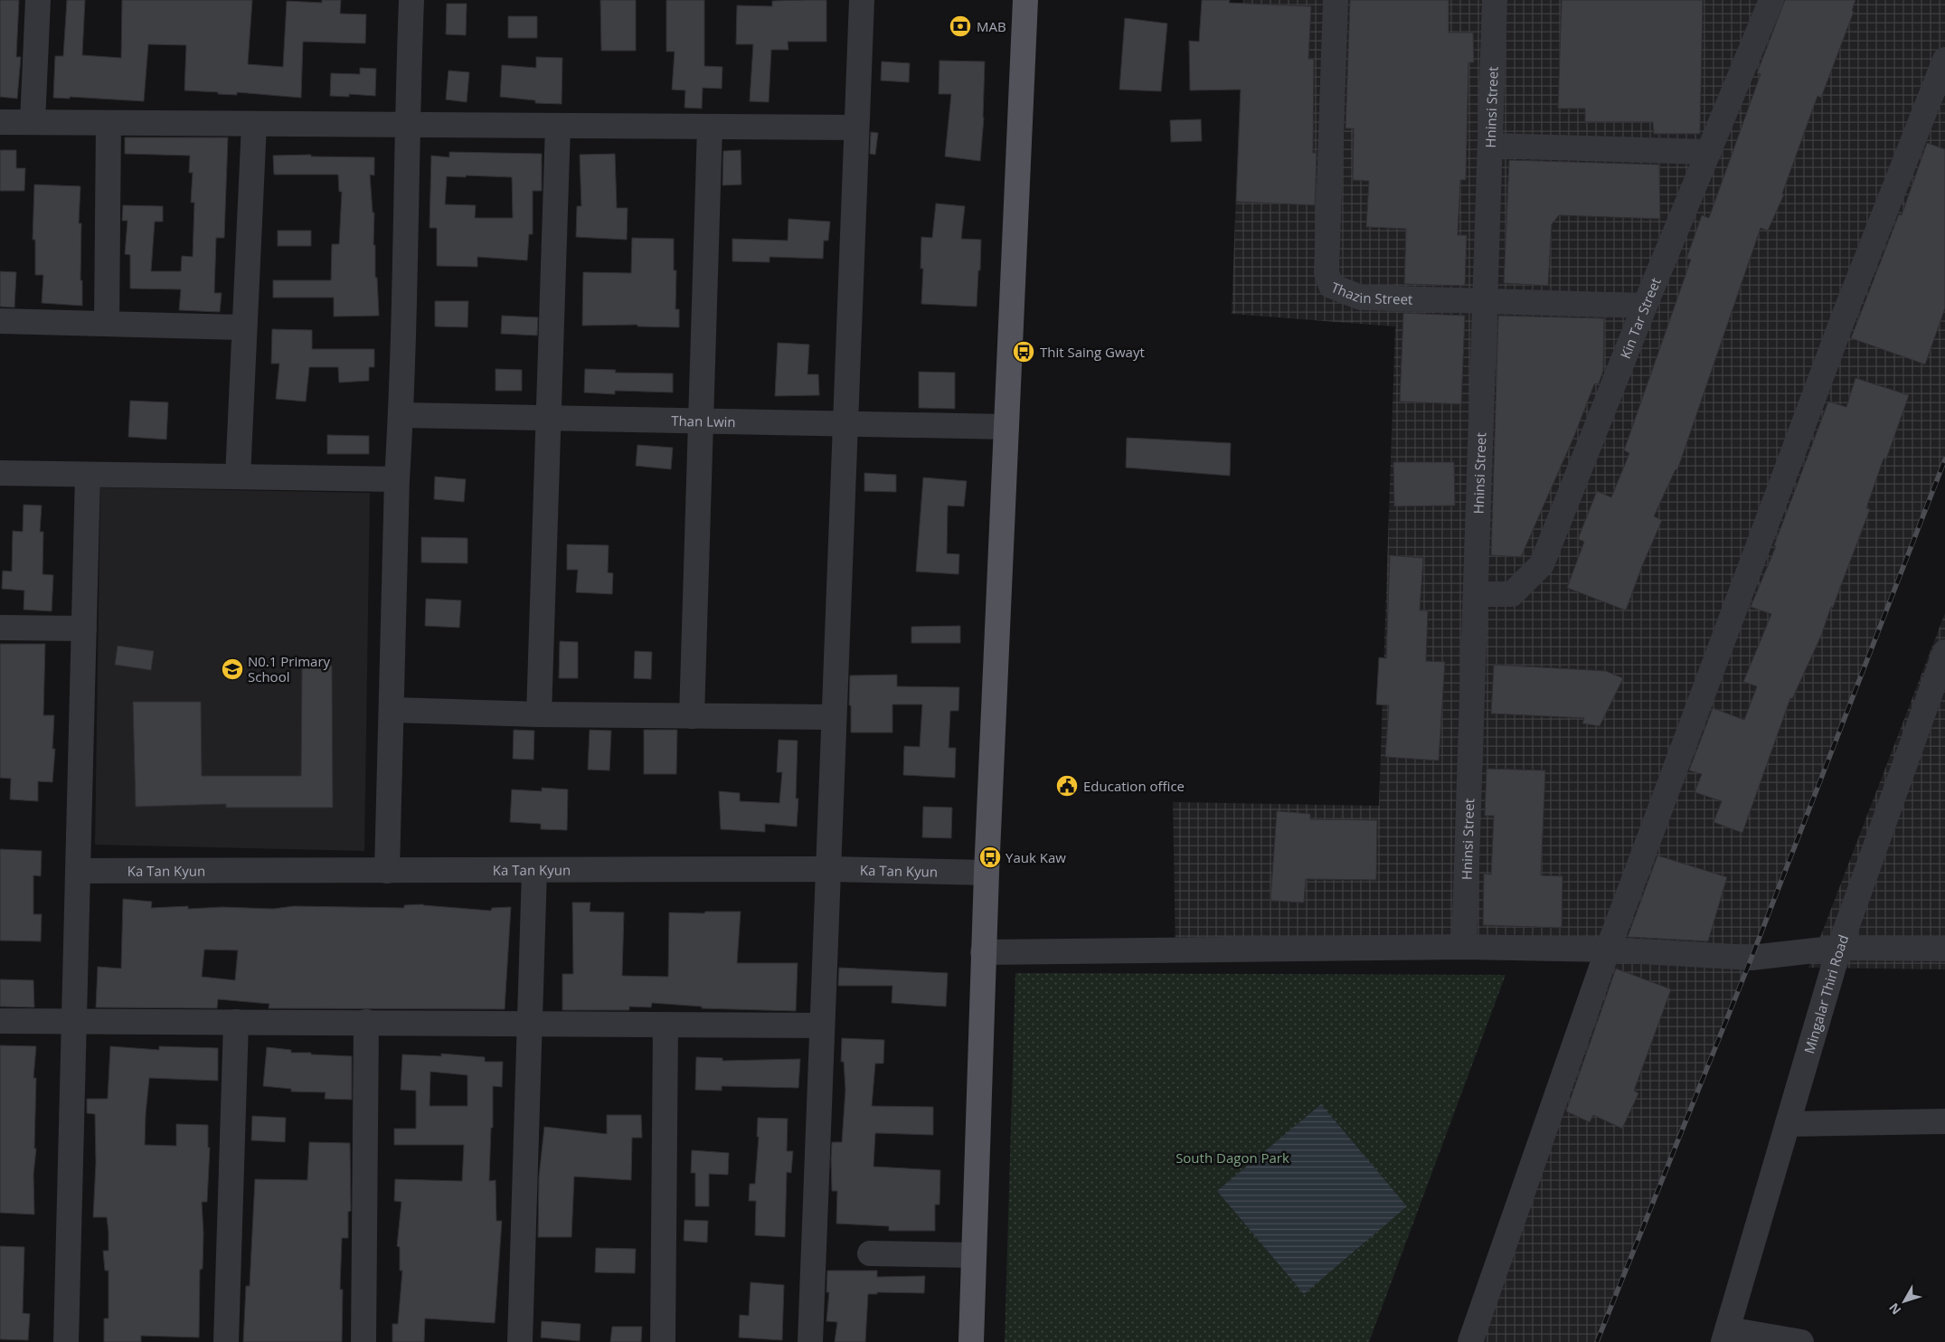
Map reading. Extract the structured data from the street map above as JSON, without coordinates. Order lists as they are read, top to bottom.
{
  "streets": {
    "street": [
      "Hninsi Street",
      "Thazin Street",
      "Kin Tar Street",
      "Than Lwin",
      "Ka Tan Kyun",
      "Mingalar Thiri Road"
    ]
  },
  "crossings": [
    ["Hninsi Street", "Thazin Street"],
    ["Hninsi Street", "Kin Tar Street"],
    ["Thazin Street", "Kin Tar Street"]
  ],
  "parks": ["South Dagon Park"],
  "places": {
    "bank": ["MAB"],
    "bus stop": ["Thit Saing Gwayt", "Yauk Kaw"],
    "school or university": ["N0.1 Primary School"],
    "public building": ["Education office"]
  },
  "north": "bottom left"
}
